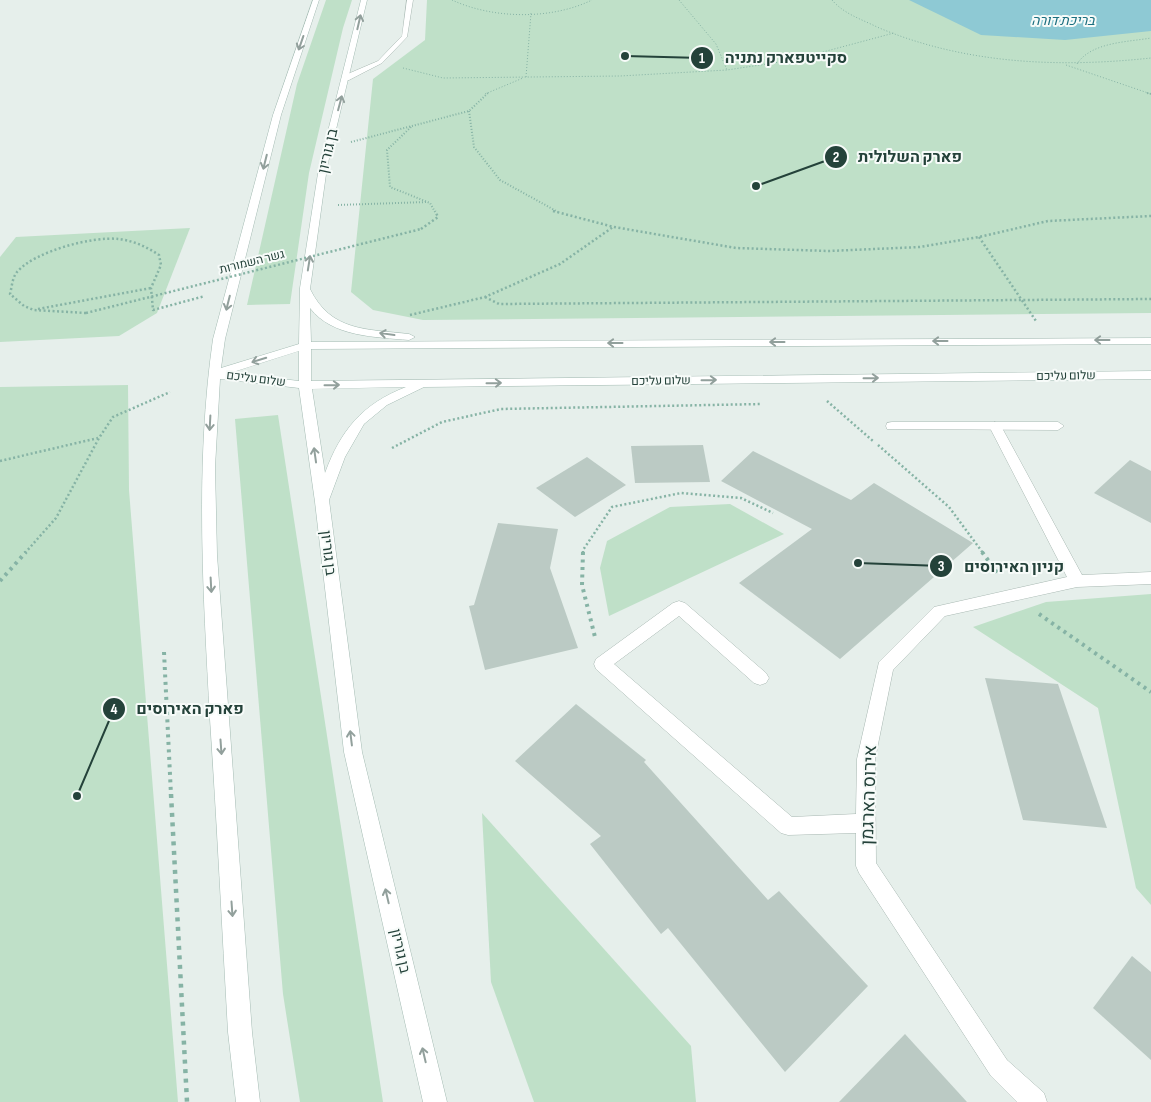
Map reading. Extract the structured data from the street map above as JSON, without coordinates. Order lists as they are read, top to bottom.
{
  "streets": {
    "main road": ["בן גוריון", "שלום עליכם", "אירוס הארגמן"],
    "path": ["גשר השמורות"]
  },
  "crossings": [
    ["בן גוריון", "שלום עליכם"]
  ],
  "water": ["בריכת דורה"],
  "places": [
    "סקייטפארק נתניה",
    "פארק השלולית",
    "קניון האירוסים",
    "פארק האירוסים"
  ]
}
